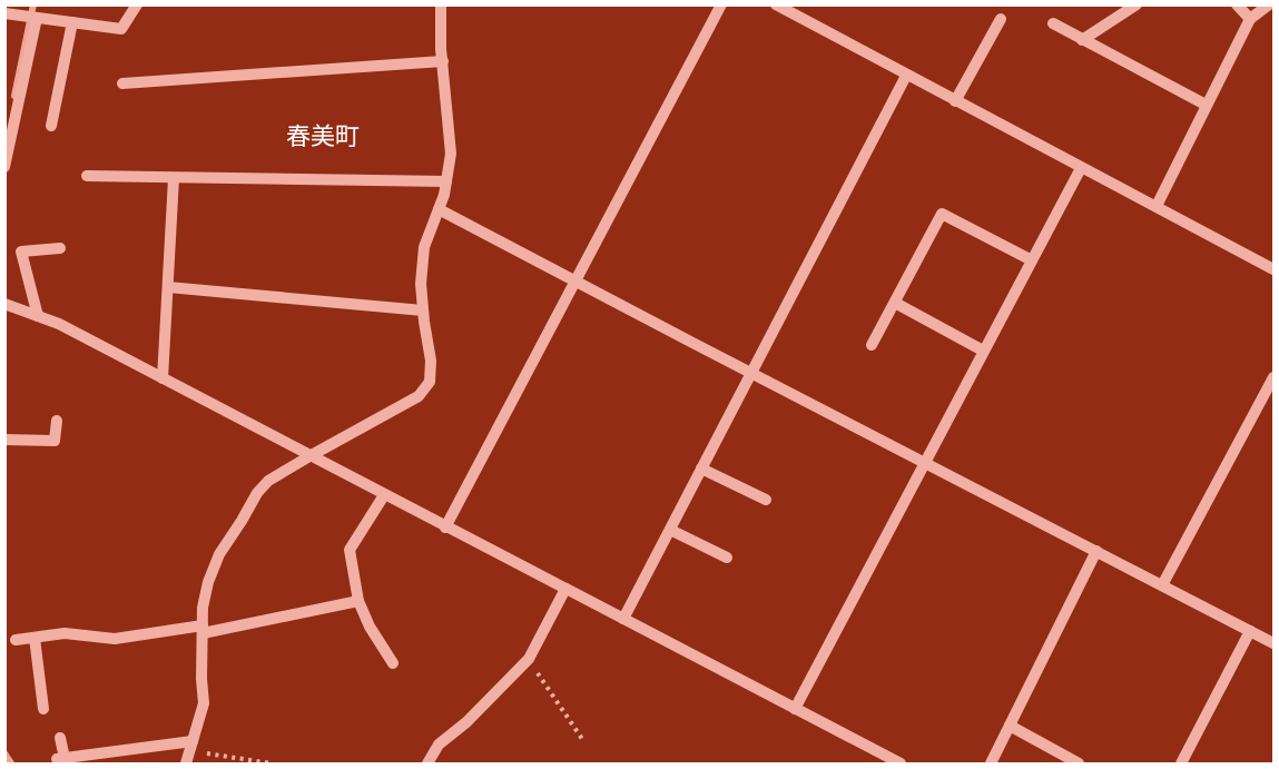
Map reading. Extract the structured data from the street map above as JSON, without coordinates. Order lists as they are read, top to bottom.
{
  "districts": ["春美町"]
}
